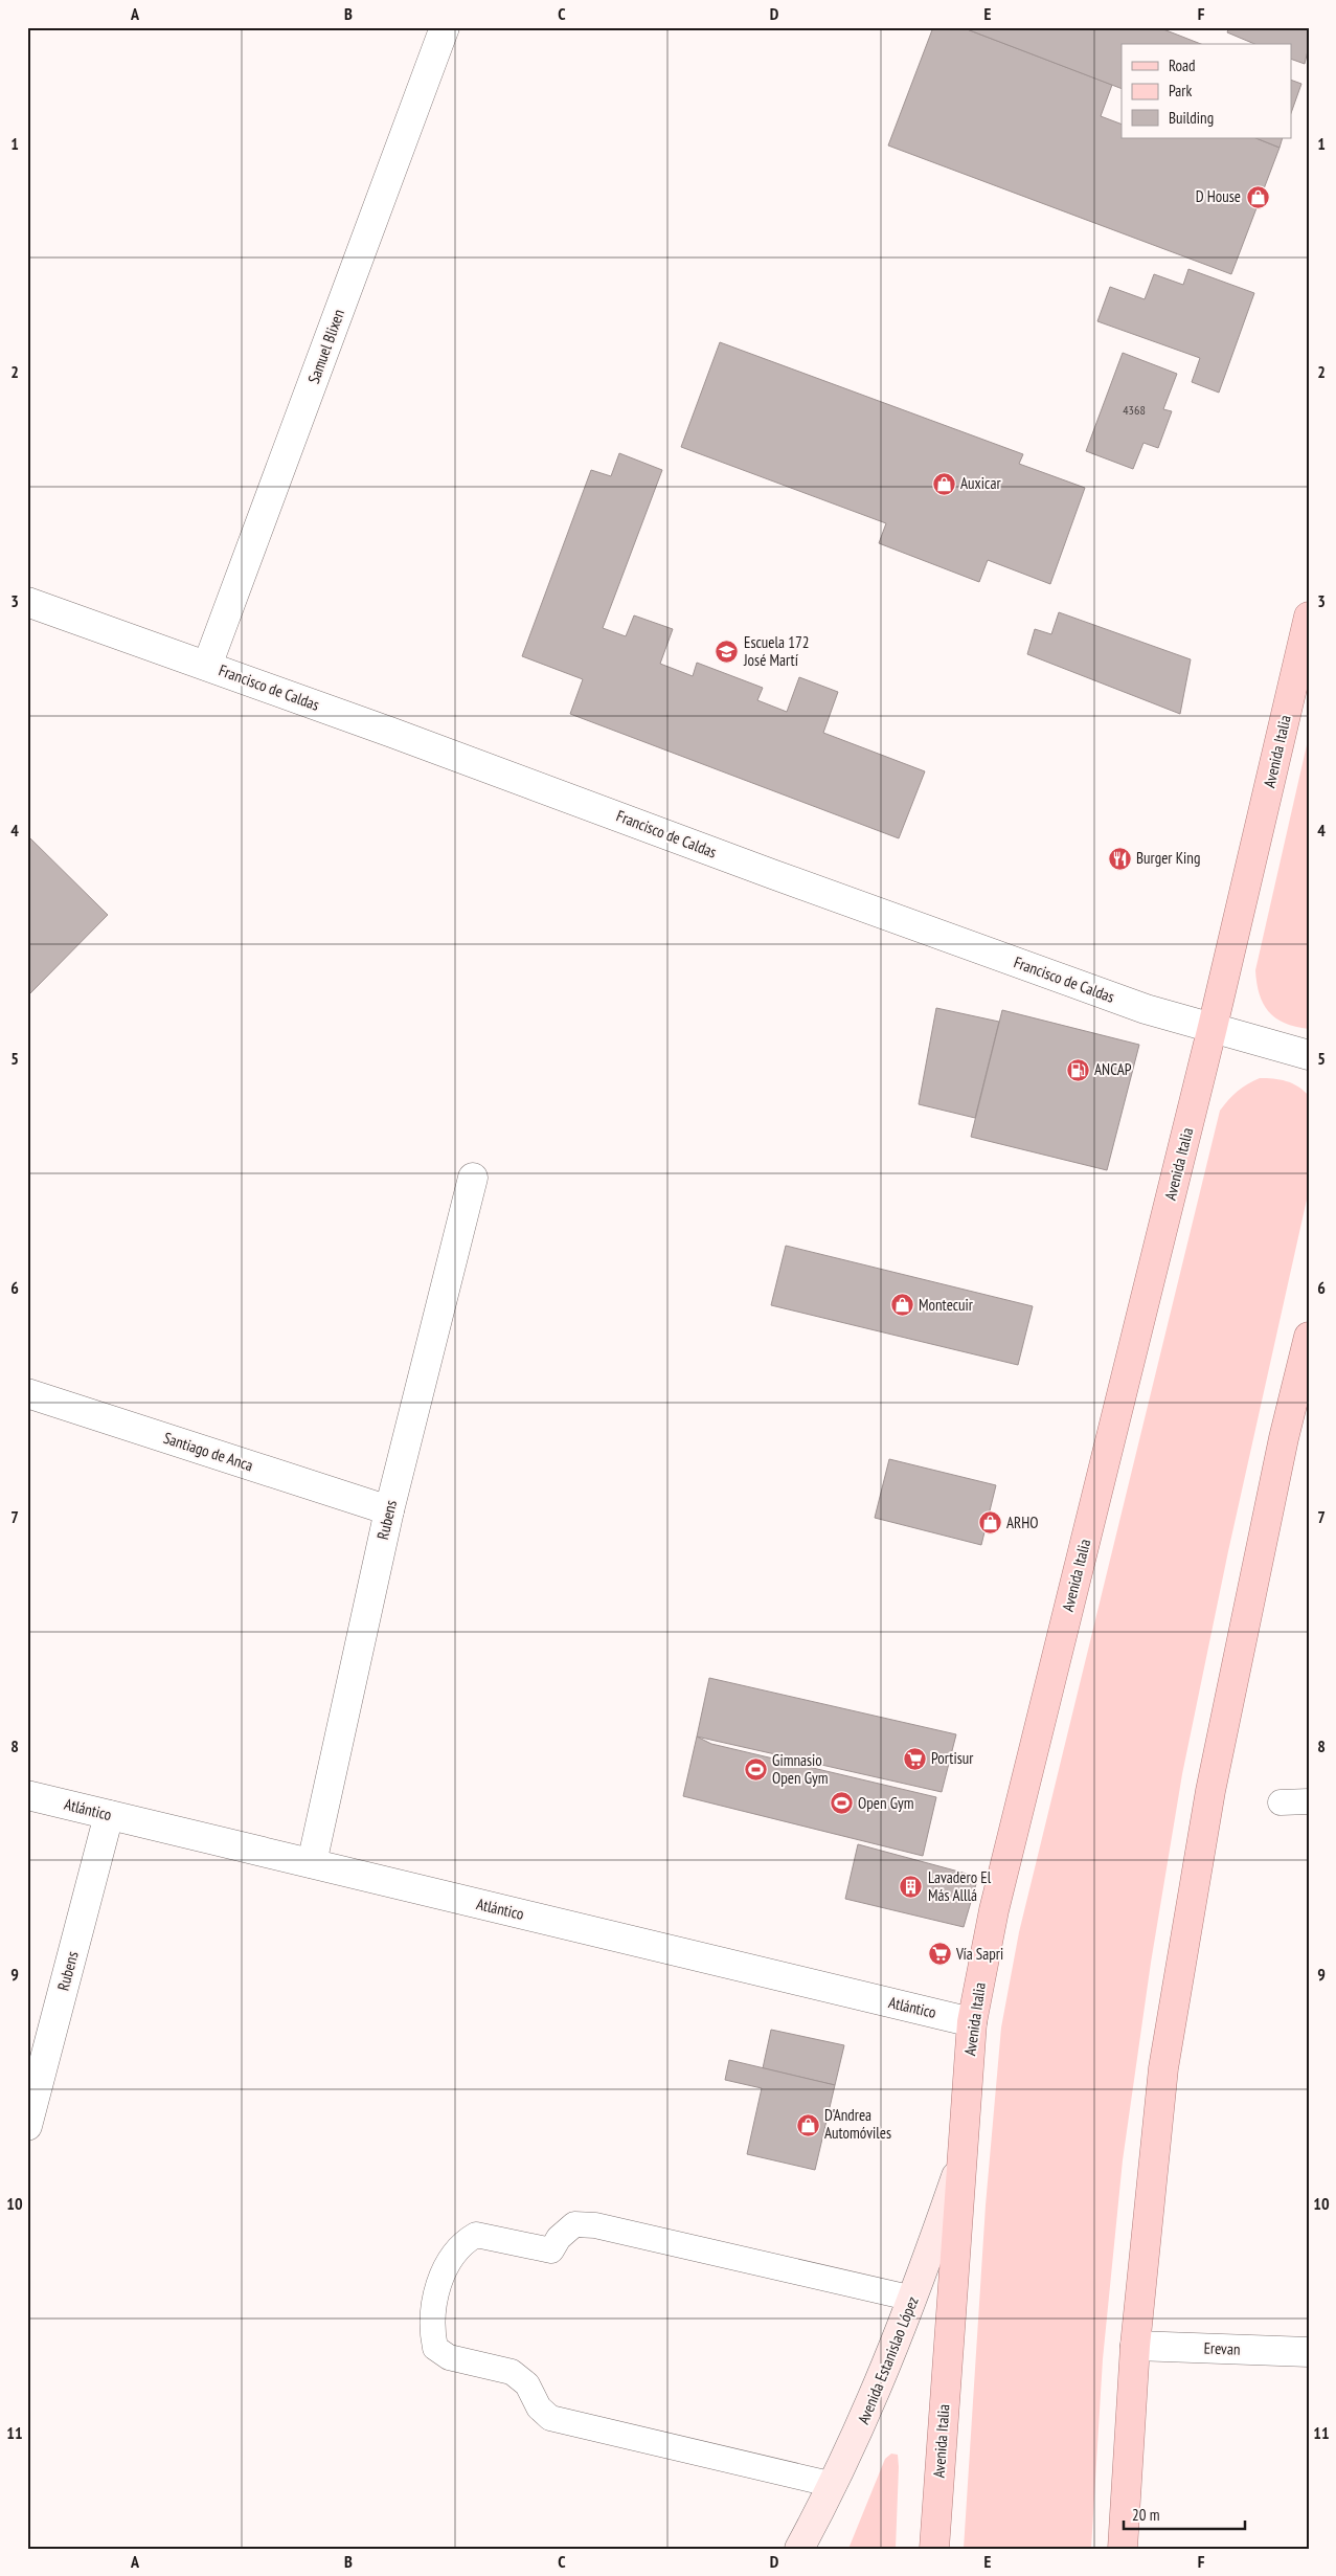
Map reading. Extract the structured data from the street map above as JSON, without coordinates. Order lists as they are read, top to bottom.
{
  "streets": {
    "main road": ["Avenida Italia"],
    "street": [
      "Samuel Blixen",
      "Francisco de Caldas",
      "Santiago de Anca",
      "Rubens",
      "Atlántico",
      "Erevan",
      "Avenida Estanislao López"
    ]
  },
  "crossings": [
    ["Samuel Blixen", "Francisco de Caldas"],
    ["Francisco de Caldas", "Avenida Italia"],
    ["Avenida Italia", "Atlántico"],
    ["Avenida Italia", "Avenida Estanislao López"],
    ["Santiago de Anca", "Rubens"],
    ["Rubens", "Atlántico"]
  ],
  "places": {
    "shop": [
      "D House",
      "Auxicar",
      "Montecuir",
      "ARHO",
      "D'Andrea Automóviles"
    ],
    "school or university": ["Escuela 172 José Martí"],
    "restaurant": ["Burger King"],
    "fuel station": ["ANCAP"],
    "supermarket": ["Portisur", "Vía Sapri"],
    "sports": ["Gimnasio Open Gym", "Open Gym"],
    "building": ["Lavadero El Más Alllá"]
  },
  "house_numbers": ["4368"],
  "legend": ["Road", "Park", "Building"],
  "scale_bar": "20 m",
  "grid": {
    "columns": [
      "A",
      "B",
      "C",
      "D",
      "E",
      "F"
    ],
    "rows": [
      "1",
      "2",
      "3",
      "4",
      "5",
      "6",
      "7",
      "8",
      "9",
      "10",
      "11"
    ]
  }
}
